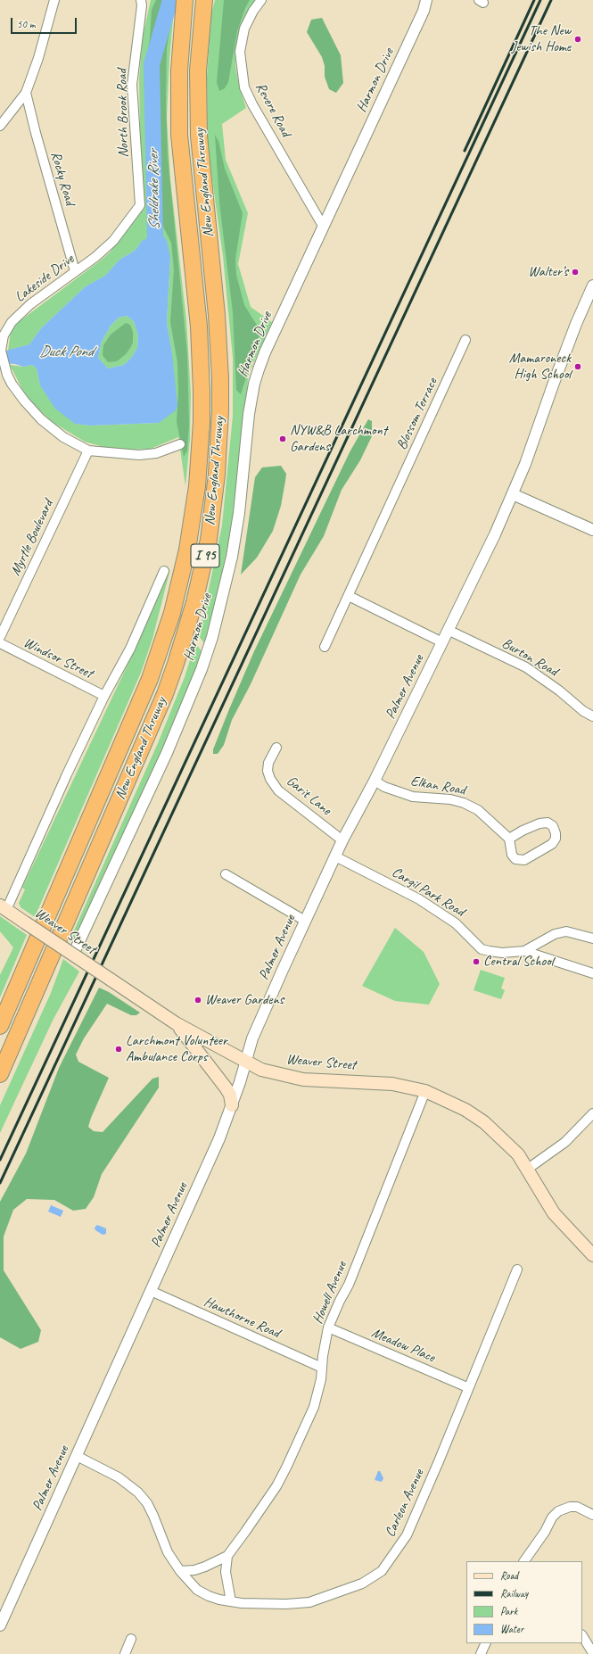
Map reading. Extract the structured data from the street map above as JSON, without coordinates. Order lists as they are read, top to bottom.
{
  "streets": {
    "highway": ["New England Thruway", "I 95"],
    "main road": ["Weaver Street"],
    "street": [
      "Harmon Drive",
      "Revere Road",
      "North Brook Road",
      "Rocky Road",
      "Lakeside Drive",
      "Blossom Terrace",
      "Myrtle Boulevard",
      "Burton Road",
      "Windsor Street",
      "Palmer Avenue",
      "Elkan Road",
      "Garit Lane",
      "Cargil Park Road",
      "Howell Avenue",
      "Hawthorne Road",
      "Meadow Place",
      "Carleon Avenue"
    ]
  },
  "crossings": [
    ["Harmon Drive", "Revere Road"],
    ["Harmon Drive", "Weaver Street"],
    ["North Brook Road", "Lakeside Drive"],
    ["Rocky Road", "Lakeside Drive"],
    ["Lakeside Drive", "Myrtle Boulevard"],
    ["Burton Road", "Palmer Avenue"],
    ["Palmer Avenue", "Elkan Road"],
    ["Palmer Avenue", "Garit Lane"],
    ["Palmer Avenue", "Cargil Park Road"],
    ["Palmer Avenue", "Weaver Street"],
    ["Palmer Avenue", "Hawthorne Road"],
    ["Palmer Avenue", "Carleon Avenue"],
    ["Weaver Street", "Howell Avenue"],
    ["Howell Avenue", "Hawthorne Road"],
    ["Howell Avenue", "Meadow Place"],
    ["Howell Avenue", "Carleon Avenue"],
    ["Meadow Place", "Carleon Avenue"]
  ],
  "water": ["Sheldrake River", "Duck Pond"],
  "places": [
    "The New Jewish Home",
    "Walter’s",
    "Mamaroneck High School",
    "NYW&B Larchmont Gardens",
    "Central School",
    "Weaver Gardens",
    "Larchmont Volunteer Ambulance Corps"
  ],
  "legend": [
    "Road",
    "Railway",
    "Park",
    "Water"
  ],
  "scale_bar": "50 m"
}
